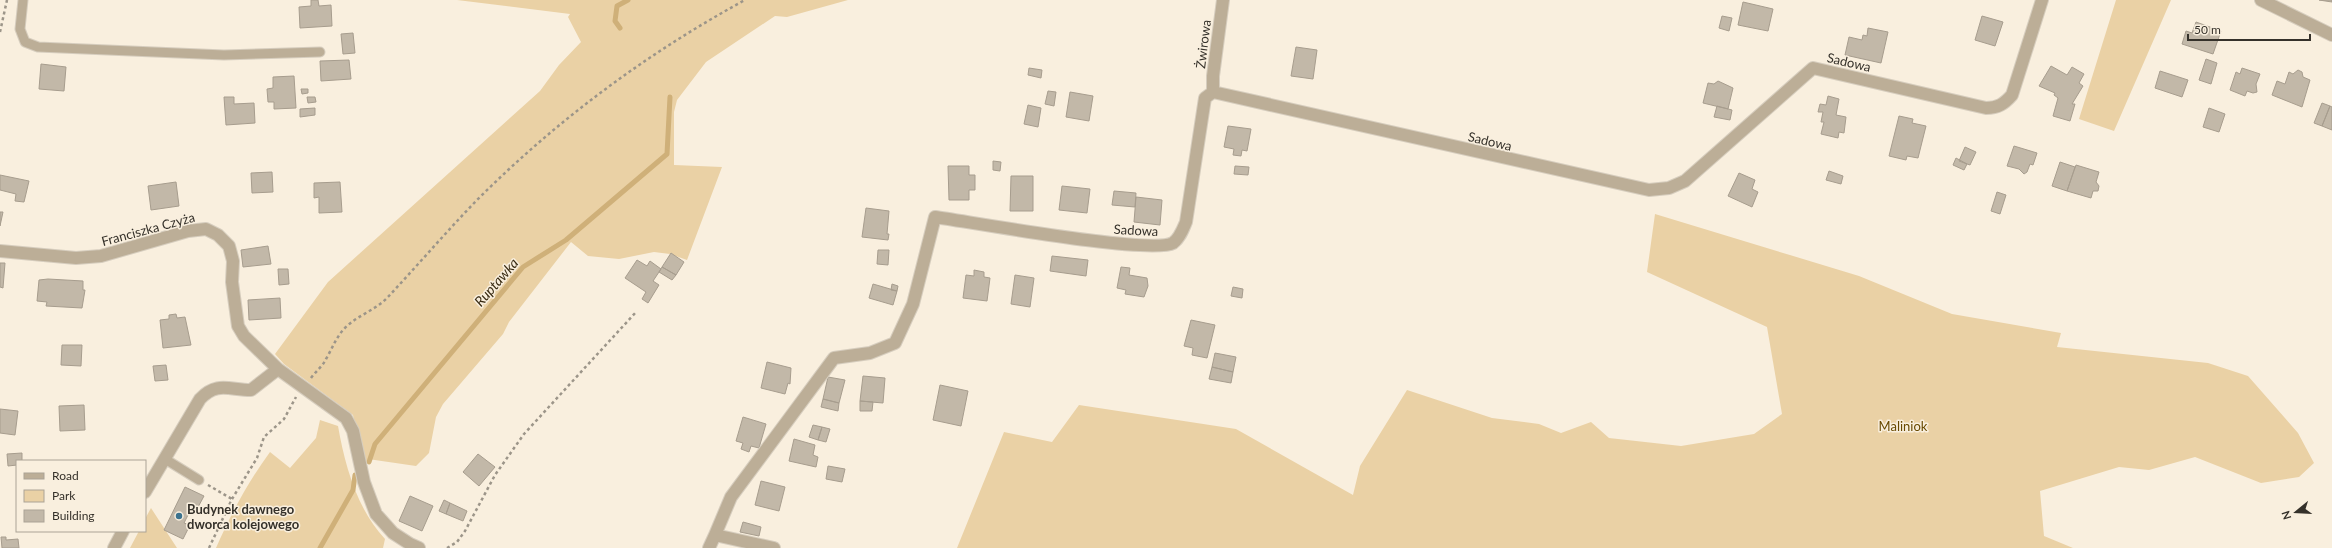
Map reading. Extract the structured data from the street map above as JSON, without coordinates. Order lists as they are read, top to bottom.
{
  "streets": {
    "street": ["Żwirowa", "Sadowa", "Franciszka Czyża"]
  },
  "crossings": [
    ["Żwirowa", "Sadowa"]
  ],
  "water": ["Ruptawka"],
  "parks": ["Maliniok"],
  "places": ["Budynek dawnego dworca kolejowego"],
  "legend": ["Road", "Park", "Building"],
  "scale_bar": "50 m",
  "north": "left"
}
